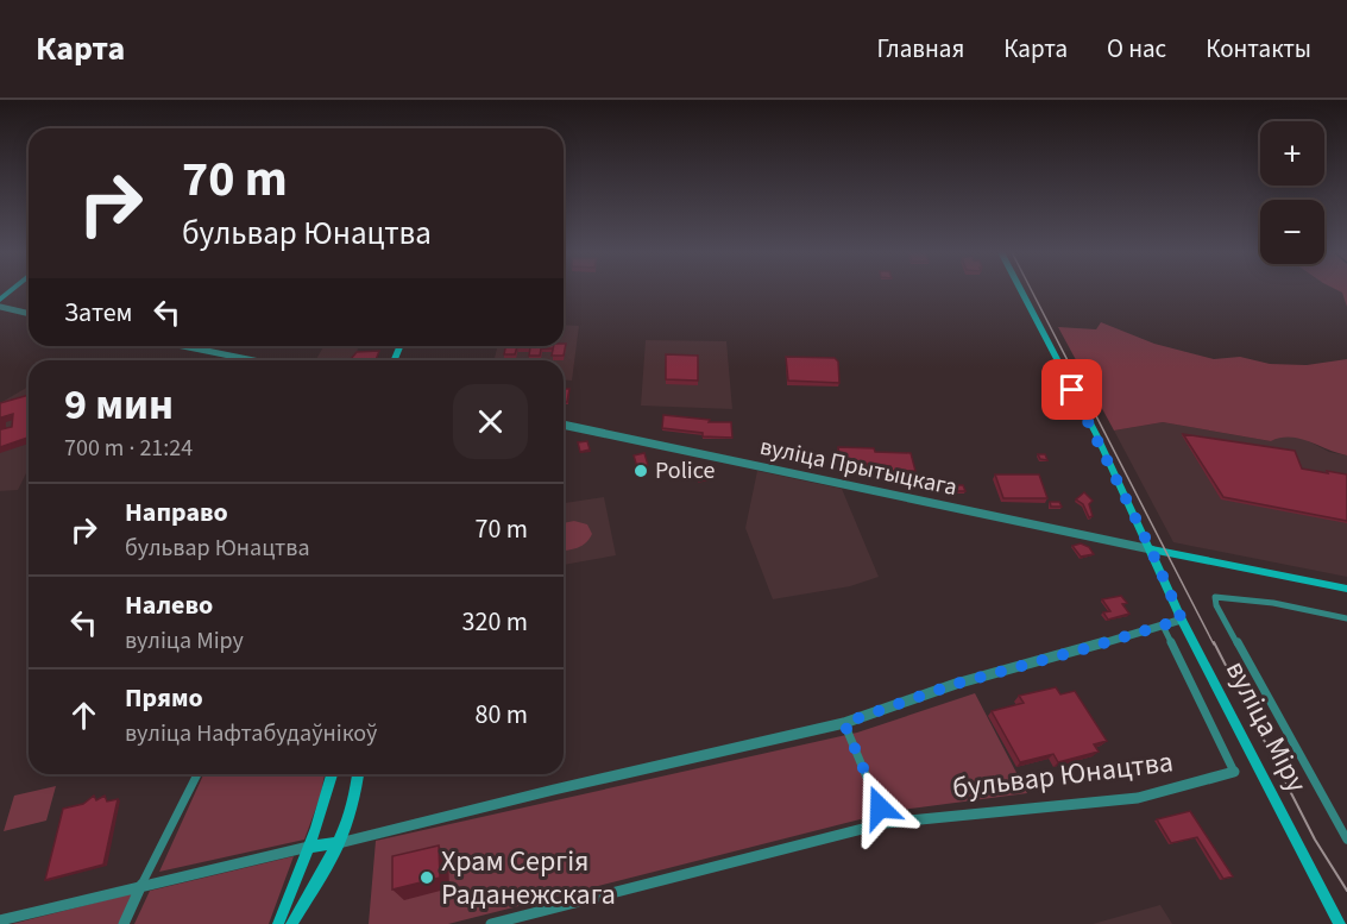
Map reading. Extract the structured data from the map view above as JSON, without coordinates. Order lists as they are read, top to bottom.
{
  "streets": {
    "main road": ["вуліца Міру"],
    "street": ["вуліца Прытыцкага", "бульвар Юнацтва"]
  },
  "crossings": [
    ["вуліца Прытыцкага", "вуліца Міру"]
  ],
  "places": ["Police", "Храм Сергія Раданежскага"],
  "page": {
    "header": "Карта",
    "nav": [
      "Главная",
      "Карта",
      "О нас",
      "Контакты"
    ],
    "map_buttons": ["+", "−"],
    "turn": ["70 m", "бульвар Юнацтва"],
    "then": "Затем",
    "heading": ["9 мин", "700 m · 21:24"],
    "list": [
      {
        "name": "Направо",
        "note": "бульвар Юнацтва",
        "value": "70 m"
      },
      {
        "name": "Налево",
        "note": "вуліца Міру",
        "value": "320 m"
      },
      {
        "name": "Прямо",
        "note": "вуліца Нафтабудаўнікоў",
        "value": "80 m"
      }
    ]
  }
}
